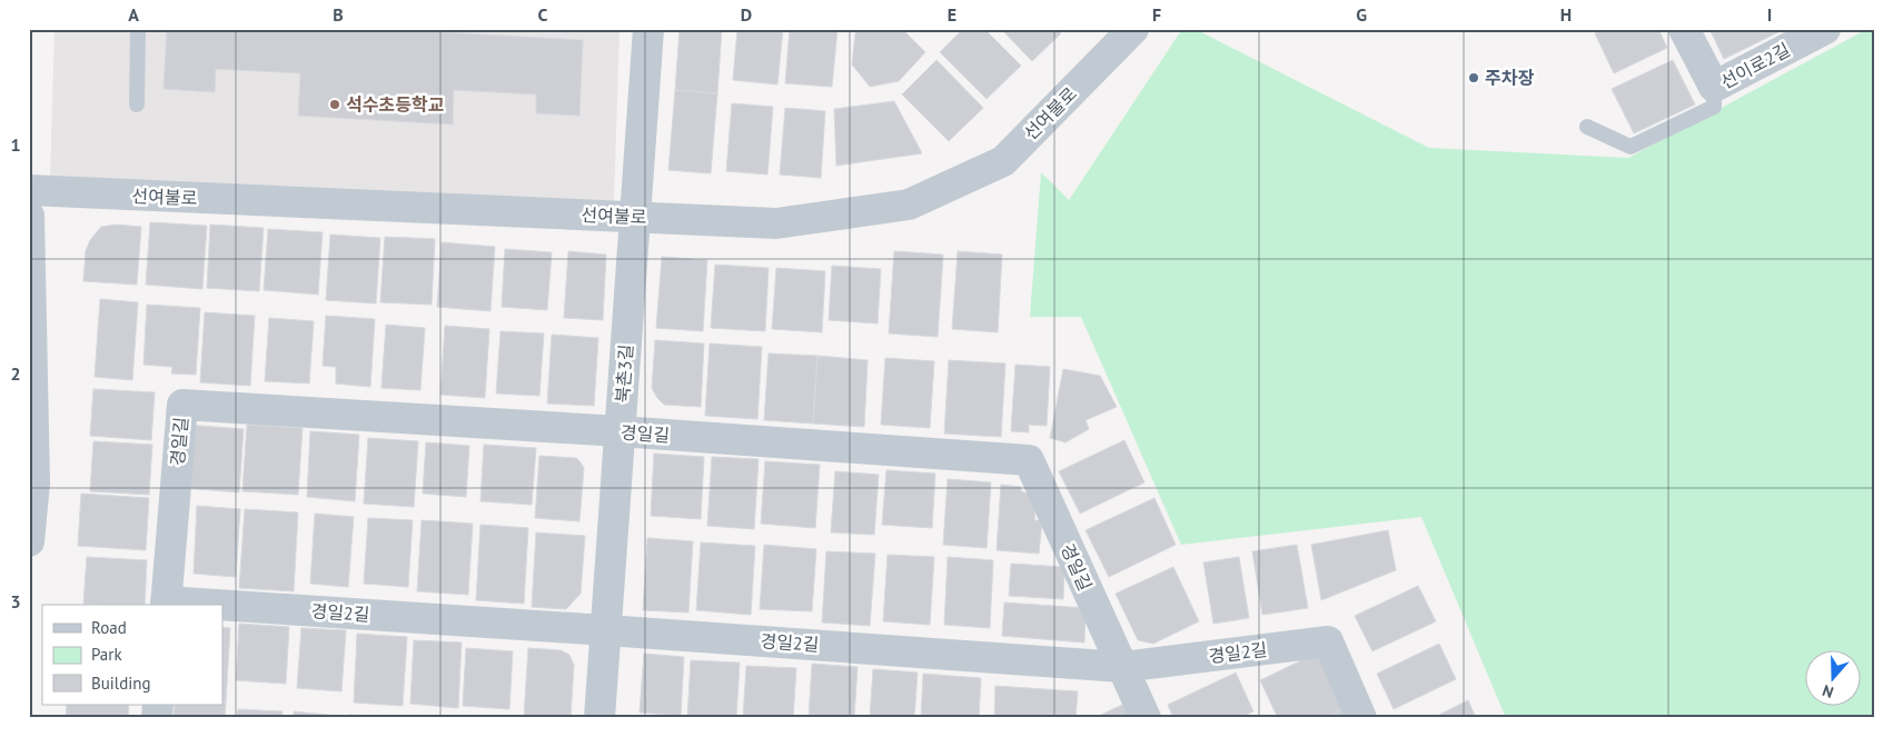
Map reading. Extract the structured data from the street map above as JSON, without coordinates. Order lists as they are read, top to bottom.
{
  "streets": {
    "street": [
      "선이로2길",
      "선여불로",
      "북촌3길",
      "경일길",
      "경일2길"
    ]
  },
  "crossings": [
    ["선여불로", "북촌3길"],
    ["북촌3길", "경일길"],
    ["북촌3길", "경일2길"],
    ["경일길", "경일2길"]
  ],
  "places": ["주차장", "석수초등학교"],
  "legend": ["Road", "Park", "Building"],
  "north": "bottom",
  "grid": {
    "columns": [
      "A",
      "B",
      "C",
      "D",
      "E",
      "F",
      "G",
      "H",
      "I"
    ],
    "rows": ["1", "2", "3"]
  }
}
